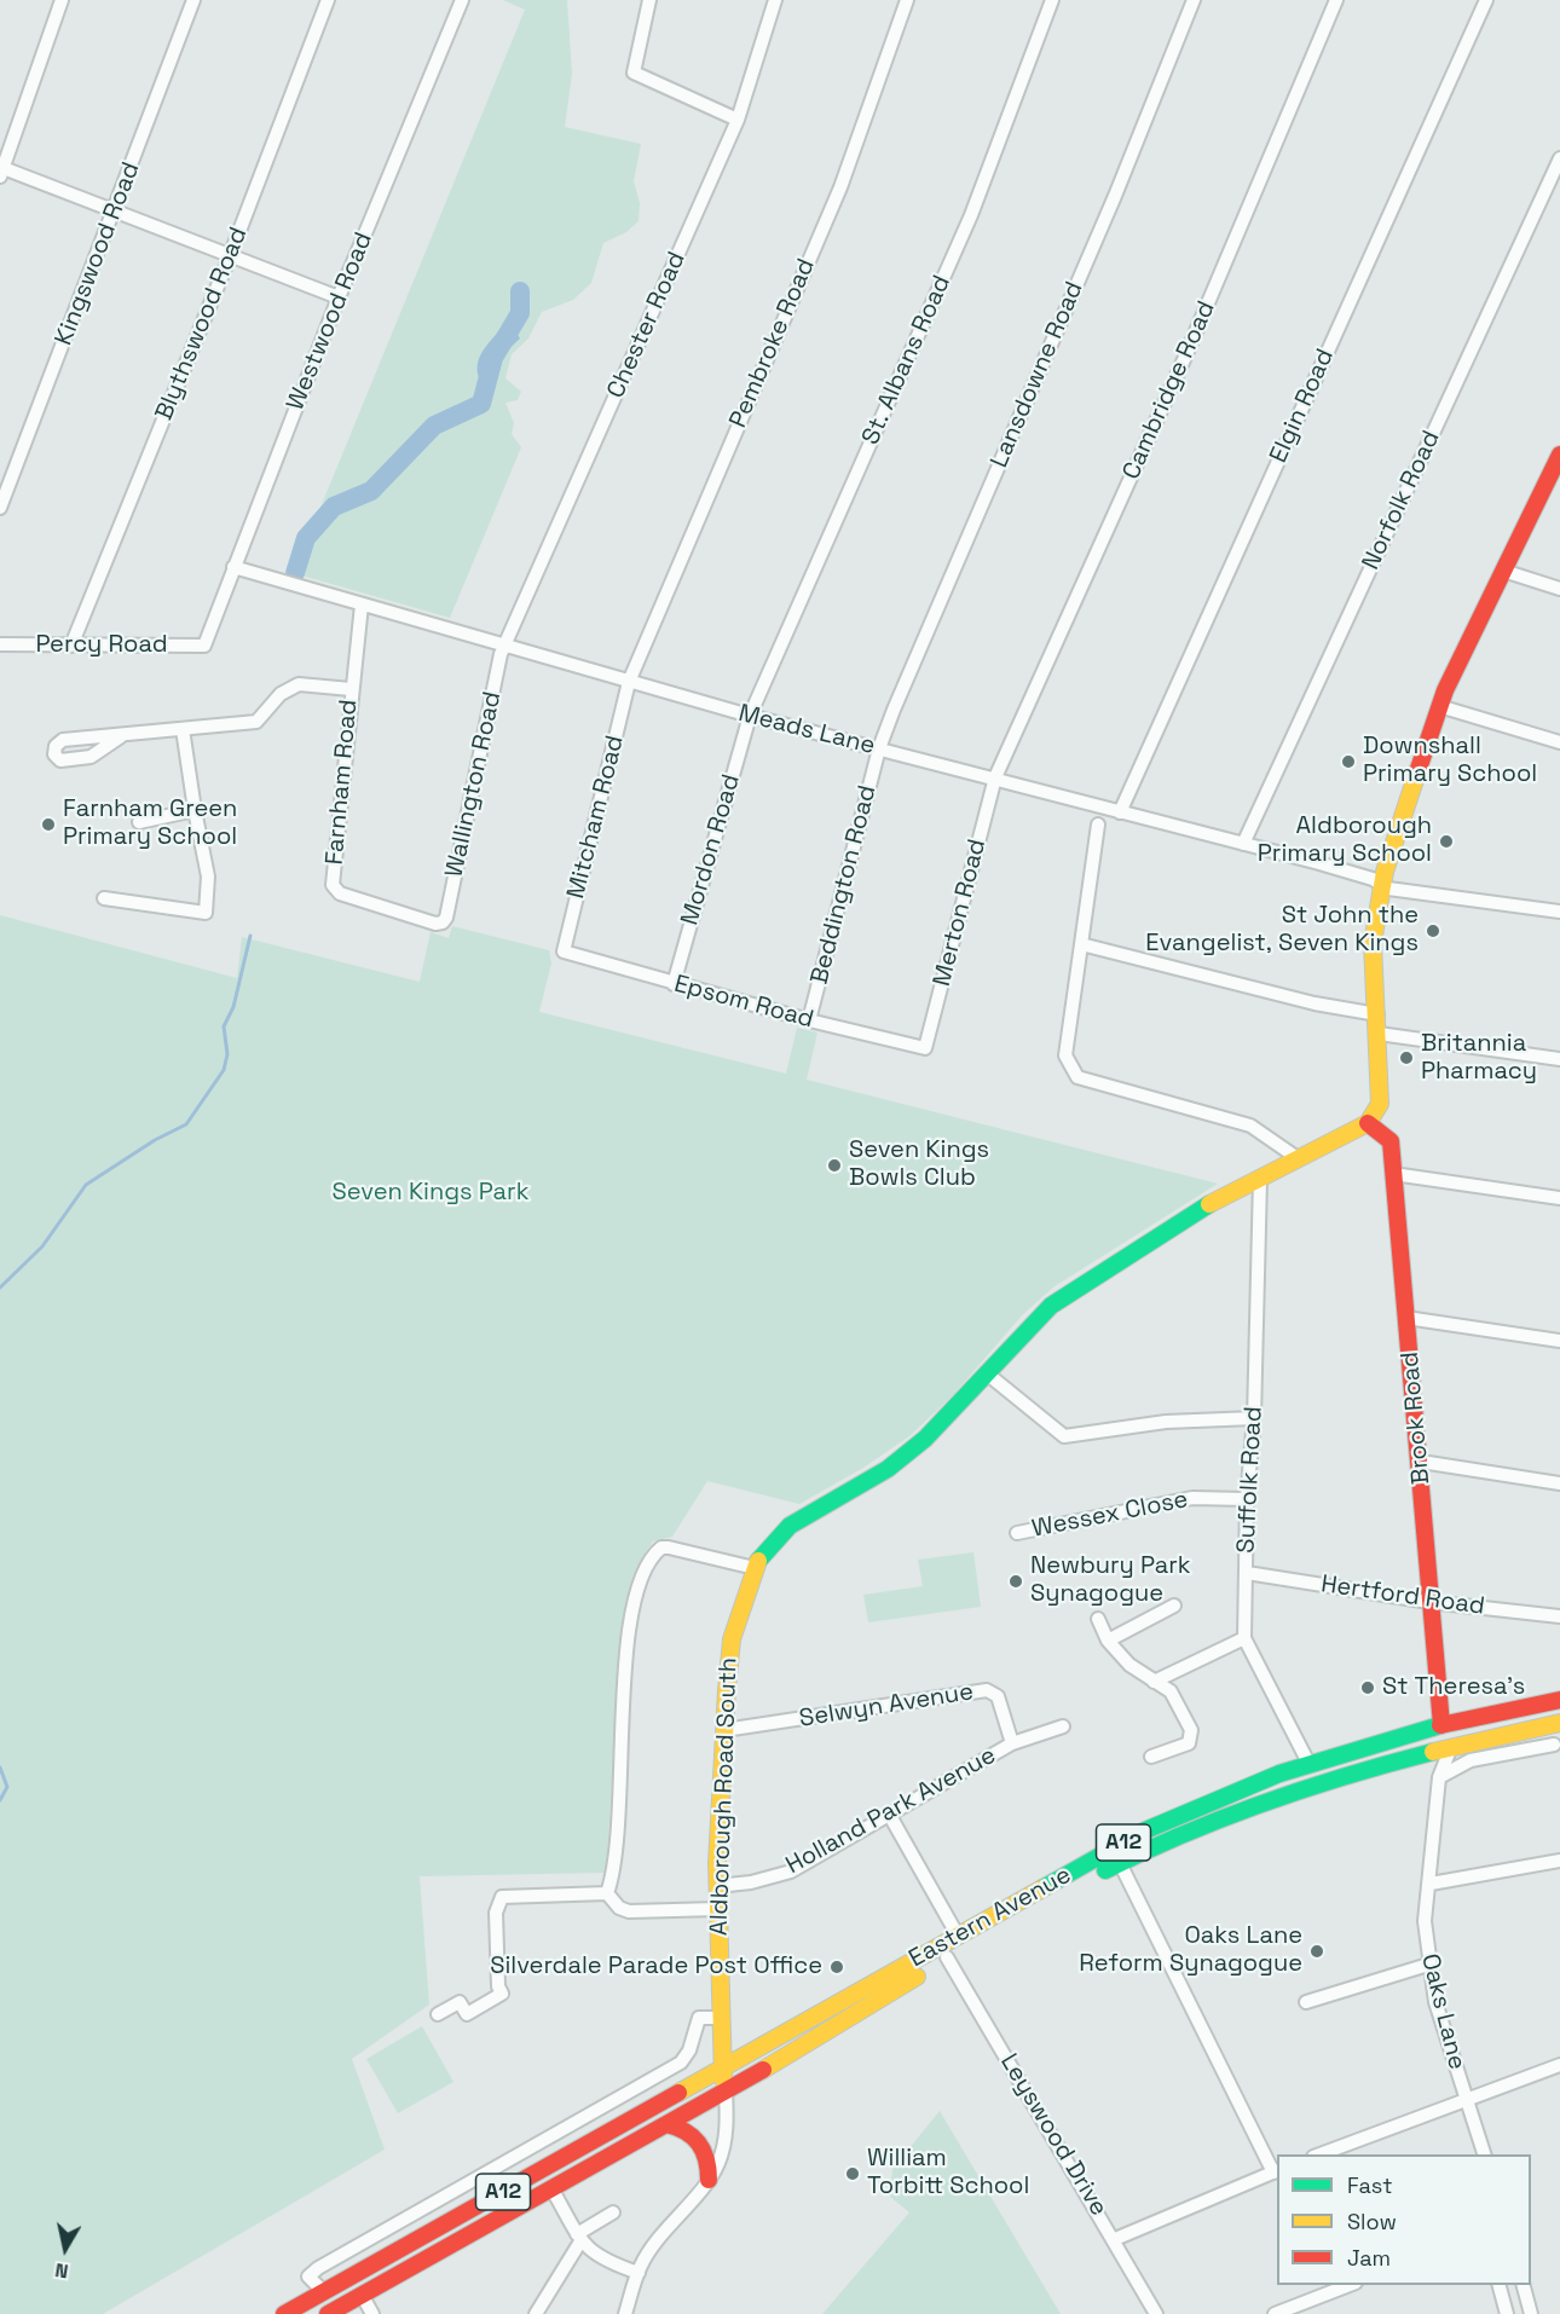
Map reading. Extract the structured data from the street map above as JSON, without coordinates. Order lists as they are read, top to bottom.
{
  "streets": {
    "main road": [
      "Brook Road",
      "Aldborough Road South",
      "A12",
      "Eastern Avenue"
    ],
    "street": [
      "Kingswood Road",
      "Westwood Road",
      "Blythswood Road",
      "Chester Road",
      "Pembroke Road",
      "St. Albans Road",
      "Lansdowne Road",
      "Cambridge Road",
      "Elgin Road",
      "Norfolk Road",
      "Percy Road",
      "Meads Lane",
      "Farnham Road",
      "Wallington Road",
      "Mitcham Road",
      "Mordon Road",
      "Beddington Road",
      "Merton Road",
      "Epsom Road",
      "Suffolk Road",
      "Wessex Close",
      "Hertford Road",
      "Selwyn Avenue",
      "Holland Park Avenue",
      "Oaks Lane",
      "Leyswood Drive"
    ]
  },
  "crossings": [
    ["Westwood Road", "Percy Road"],
    ["Westwood Road", "Meads Lane"],
    ["Blythswood Road", "Percy Road"],
    ["Chester Road", "Meads Lane"],
    ["Chester Road", "Wallington Road"],
    ["Pembroke Road", "Meads Lane"],
    ["Pembroke Road", "Mitcham Road"],
    ["St. Albans Road", "Meads Lane"],
    ["St. Albans Road", "Mordon Road"],
    ["Lansdowne Road", "Meads Lane"],
    ["Lansdowne Road", "Beddington Road"],
    ["Cambridge Road", "Meads Lane"],
    ["Cambridge Road", "Merton Road"],
    ["Elgin Road", "Meads Lane"],
    ["Norfolk Road", "Meads Lane"],
    ["Meads Lane", "Farnham Road"],
    ["Meads Lane", "Wallington Road"],
    ["Meads Lane", "Mitcham Road"],
    ["Meads Lane", "Mordon Road"],
    ["Meads Lane", "Beddington Road"],
    ["Meads Lane", "Merton Road"],
    ["Farnham Road", "Wallington Road"],
    ["Mitcham Road", "Epsom Road"],
    ["Mordon Road", "Epsom Road"],
    ["Beddington Road", "Epsom Road"],
    ["Merton Road", "Epsom Road"],
    ["Brook Road", "Hertford Road"],
    ["Brook Road", "Aldborough Road South"],
    ["Brook Road", "Eastern Avenue"],
    ["Suffolk Road", "Wessex Close"],
    ["Suffolk Road", "Hertford Road"],
    ["Suffolk Road", "Aldborough Road South"],
    ["Suffolk Road", "Eastern Avenue"],
    ["Selwyn Avenue", "Aldborough Road South"],
    ["Selwyn Avenue", "Holland Park Avenue"],
    ["Aldborough Road South", "Holland Park Avenue"],
    ["Aldborough Road South", "A12"],
    ["Aldborough Road South", "Eastern Avenue"],
    ["A12", "Eastern Avenue"],
    ["Eastern Avenue", "Oaks Lane"],
    ["Eastern Avenue", "Leyswood Drive"]
  ],
  "parks": ["Seven Kings Park"],
  "places": [
    "Downshall Primary School",
    "Farnham Green Primary School",
    "Aldborough Primary School",
    "St John the Evangelist, Seven Kings",
    "Britannia Pharmacy",
    "Seven Kings Bowls Club",
    "Newbury Park Synagogue",
    "St Theresa's",
    "Oaks Lane Reform Synagogue",
    "Silverdale Parade Post Office",
    "William Torbitt School"
  ],
  "legend": ["Fast", "Slow", "Jam"],
  "north": "bottom"
}
